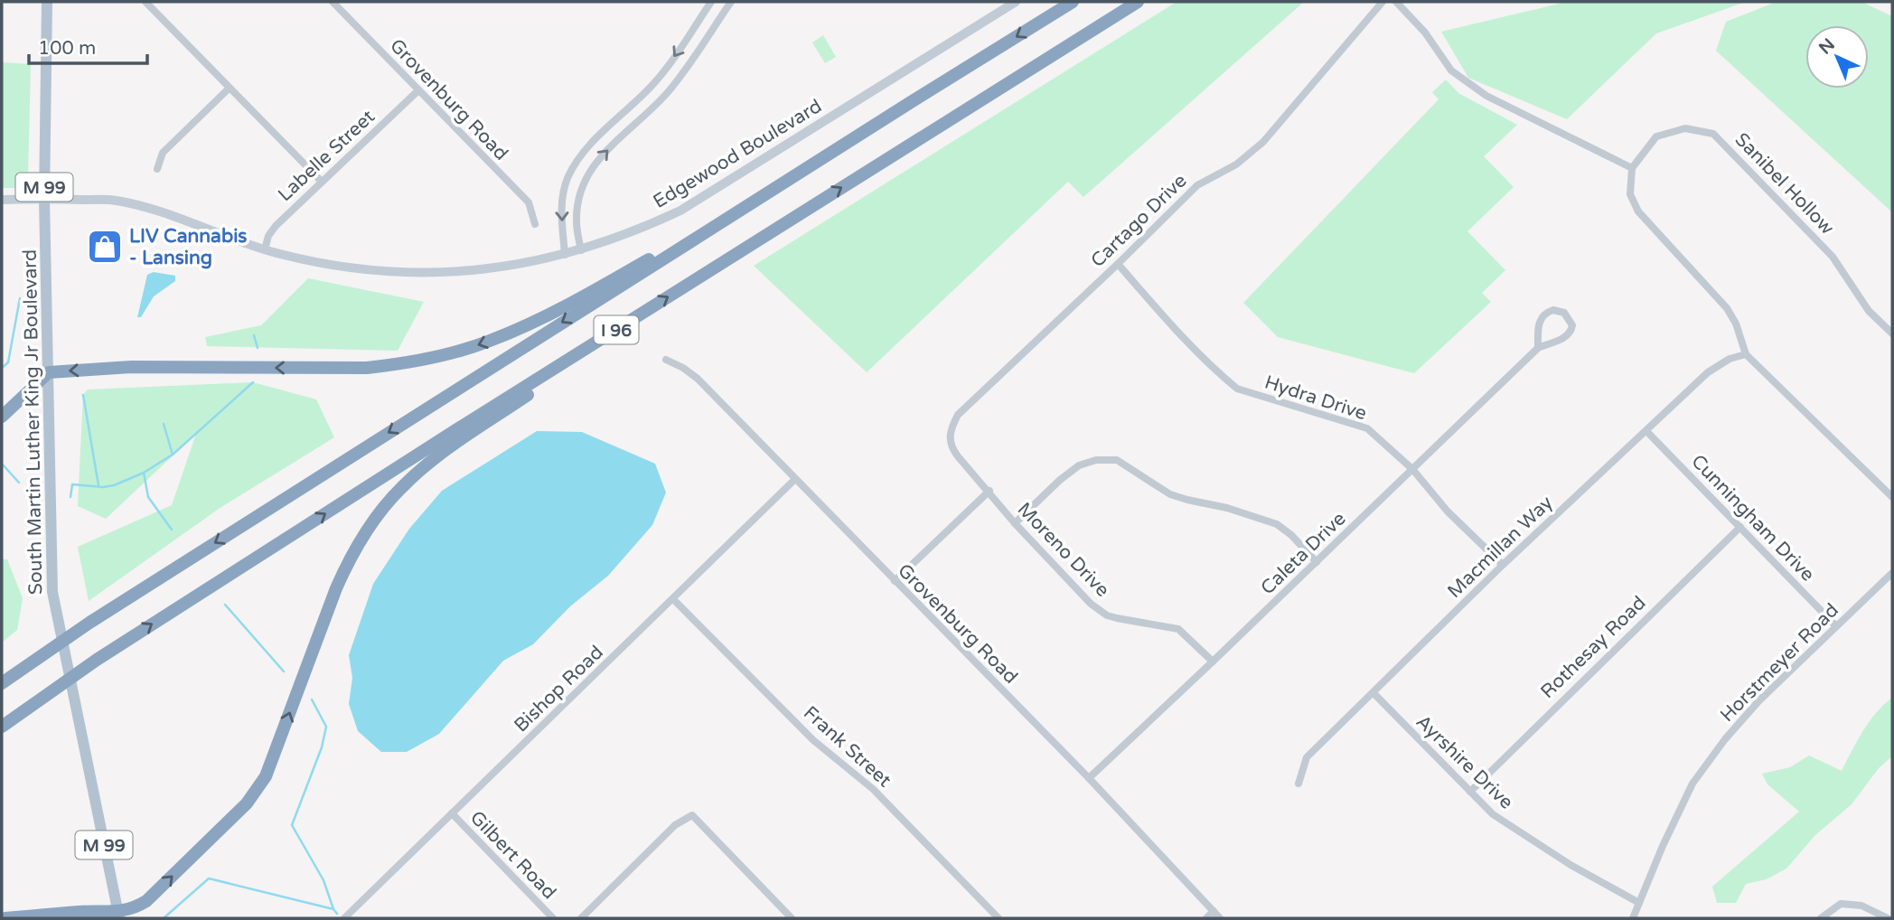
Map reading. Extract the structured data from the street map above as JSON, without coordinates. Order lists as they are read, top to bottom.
{
  "streets": {
    "highway": ["I 96"],
    "main road": ["M 99", "South Martin Luther King Jr Boulevard"],
    "street": [
      "Grovenburg Road",
      "Edgewood Boulevard",
      "Labelle Street",
      "Sanibel Hollow",
      "Cartago Drive",
      "Hydra Drive",
      "Cunningham Drive",
      "Macmillan Way",
      "Moreno Drive",
      "Caleta Drive",
      "Rothesay Road",
      "Horstmeyer Road",
      "Bishop Road",
      "Frank Street",
      "Ayrshire Drive",
      "Gilbert Road"
    ]
  },
  "crossings": [
    ["Grovenburg Road", "Labelle Street"],
    ["Grovenburg Road", "Caleta Drive"],
    ["Grovenburg Road", "Bishop Road"],
    ["Edgewood Boulevard", "Labelle Street"],
    ["Edgewood Boulevard", "South Martin Luther King Jr Boulevard"],
    ["Cartago Drive", "Hydra Drive"],
    ["Cartago Drive", "Moreno Drive"],
    ["Hydra Drive", "Macmillan Way"],
    ["Hydra Drive", "Caleta Drive"],
    ["Cunningham Drive", "Macmillan Way"],
    ["Cunningham Drive", "Rothesay Road"],
    ["Cunningham Drive", "Horstmeyer Road"],
    ["Macmillan Way", "Ayrshire Drive"],
    ["Moreno Drive", "Caleta Drive"],
    ["Rothesay Road", "Ayrshire Drive"],
    ["Horstmeyer Road", "Ayrshire Drive"],
    ["Bishop Road", "Frank Street"],
    ["Bishop Road", "Gilbert Road"]
  ],
  "places": {
    "shop": ["LIV Cannabis - Lansing"]
  },
  "scale_bar": "100 m",
  "north": "top left"
}
